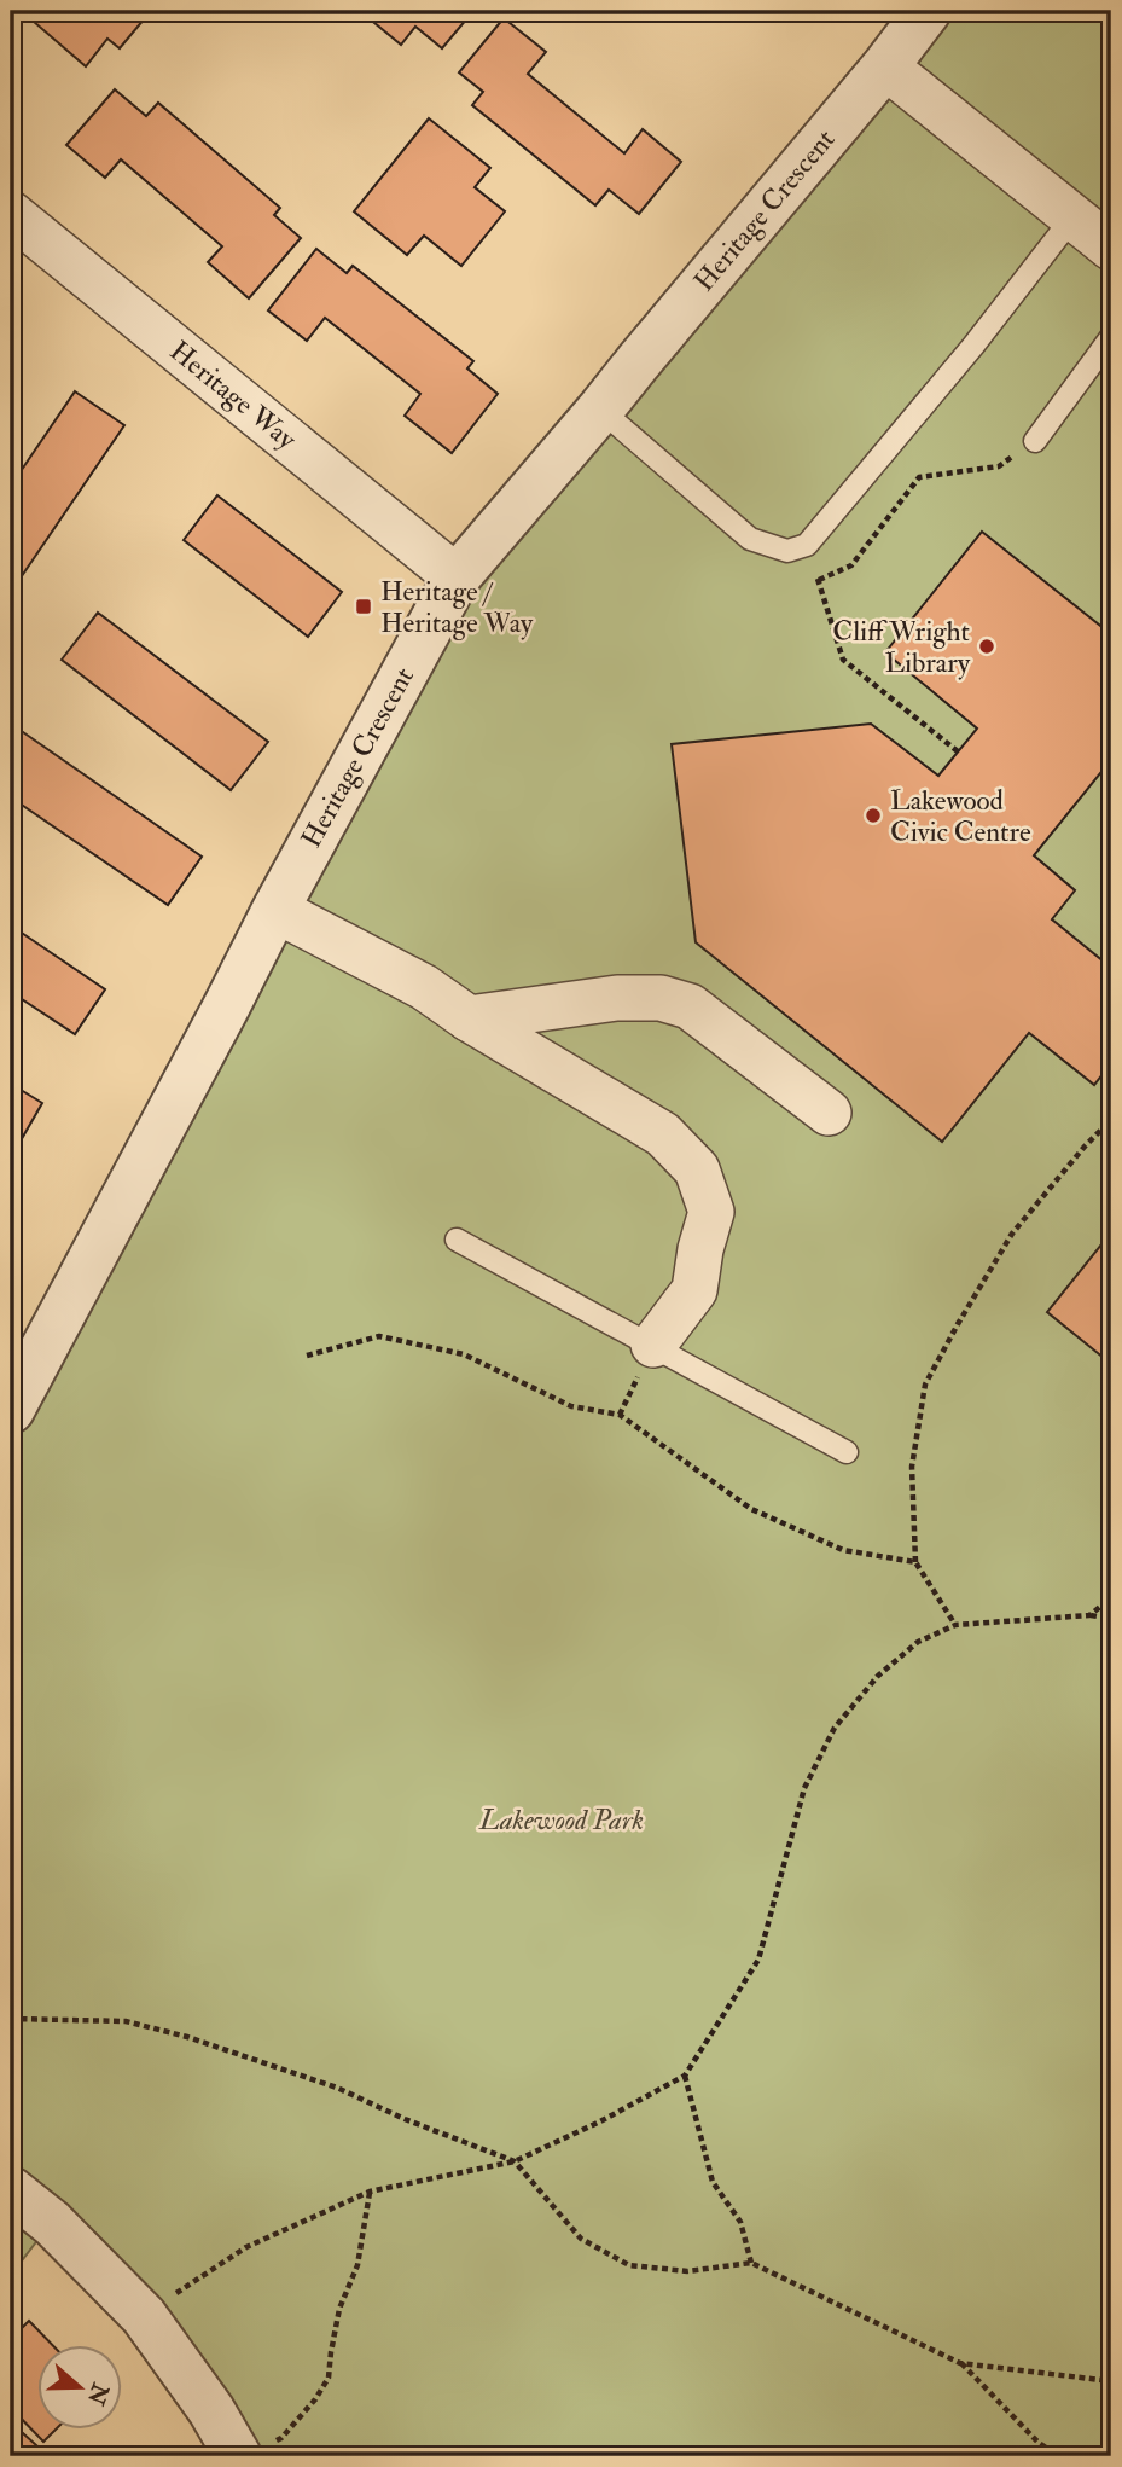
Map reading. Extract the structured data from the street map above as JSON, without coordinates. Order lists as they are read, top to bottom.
{
  "streets": {
    "street": ["Heritage Crescent", "Heritage Way"]
  },
  "crossings": [
    ["Heritage Crescent", "Heritage Way"]
  ],
  "parks": ["Lakewood Park"],
  "places": {
    "transit": ["Heritage / Heritage Way"],
    "other": ["Cliff Wright Library", "Lakewood Civic Centre"]
  },
  "north": "right"
}
